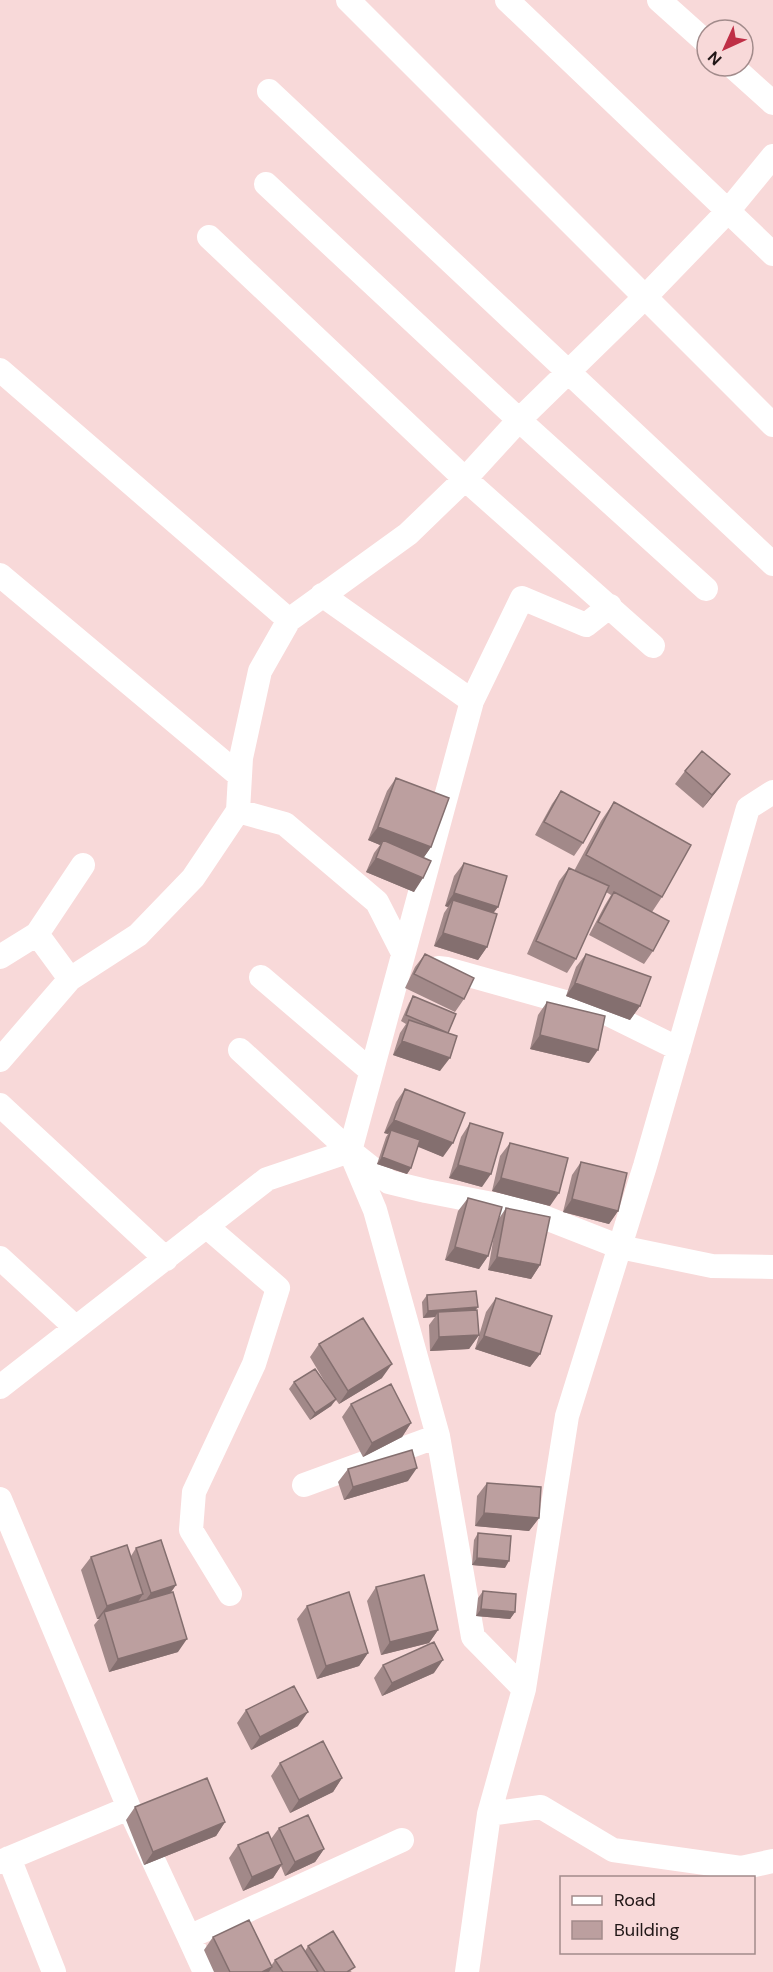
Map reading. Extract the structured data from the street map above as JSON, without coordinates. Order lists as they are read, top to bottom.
{
  "legend": ["Road", "Building"],
  "north": "bottom left"
}
